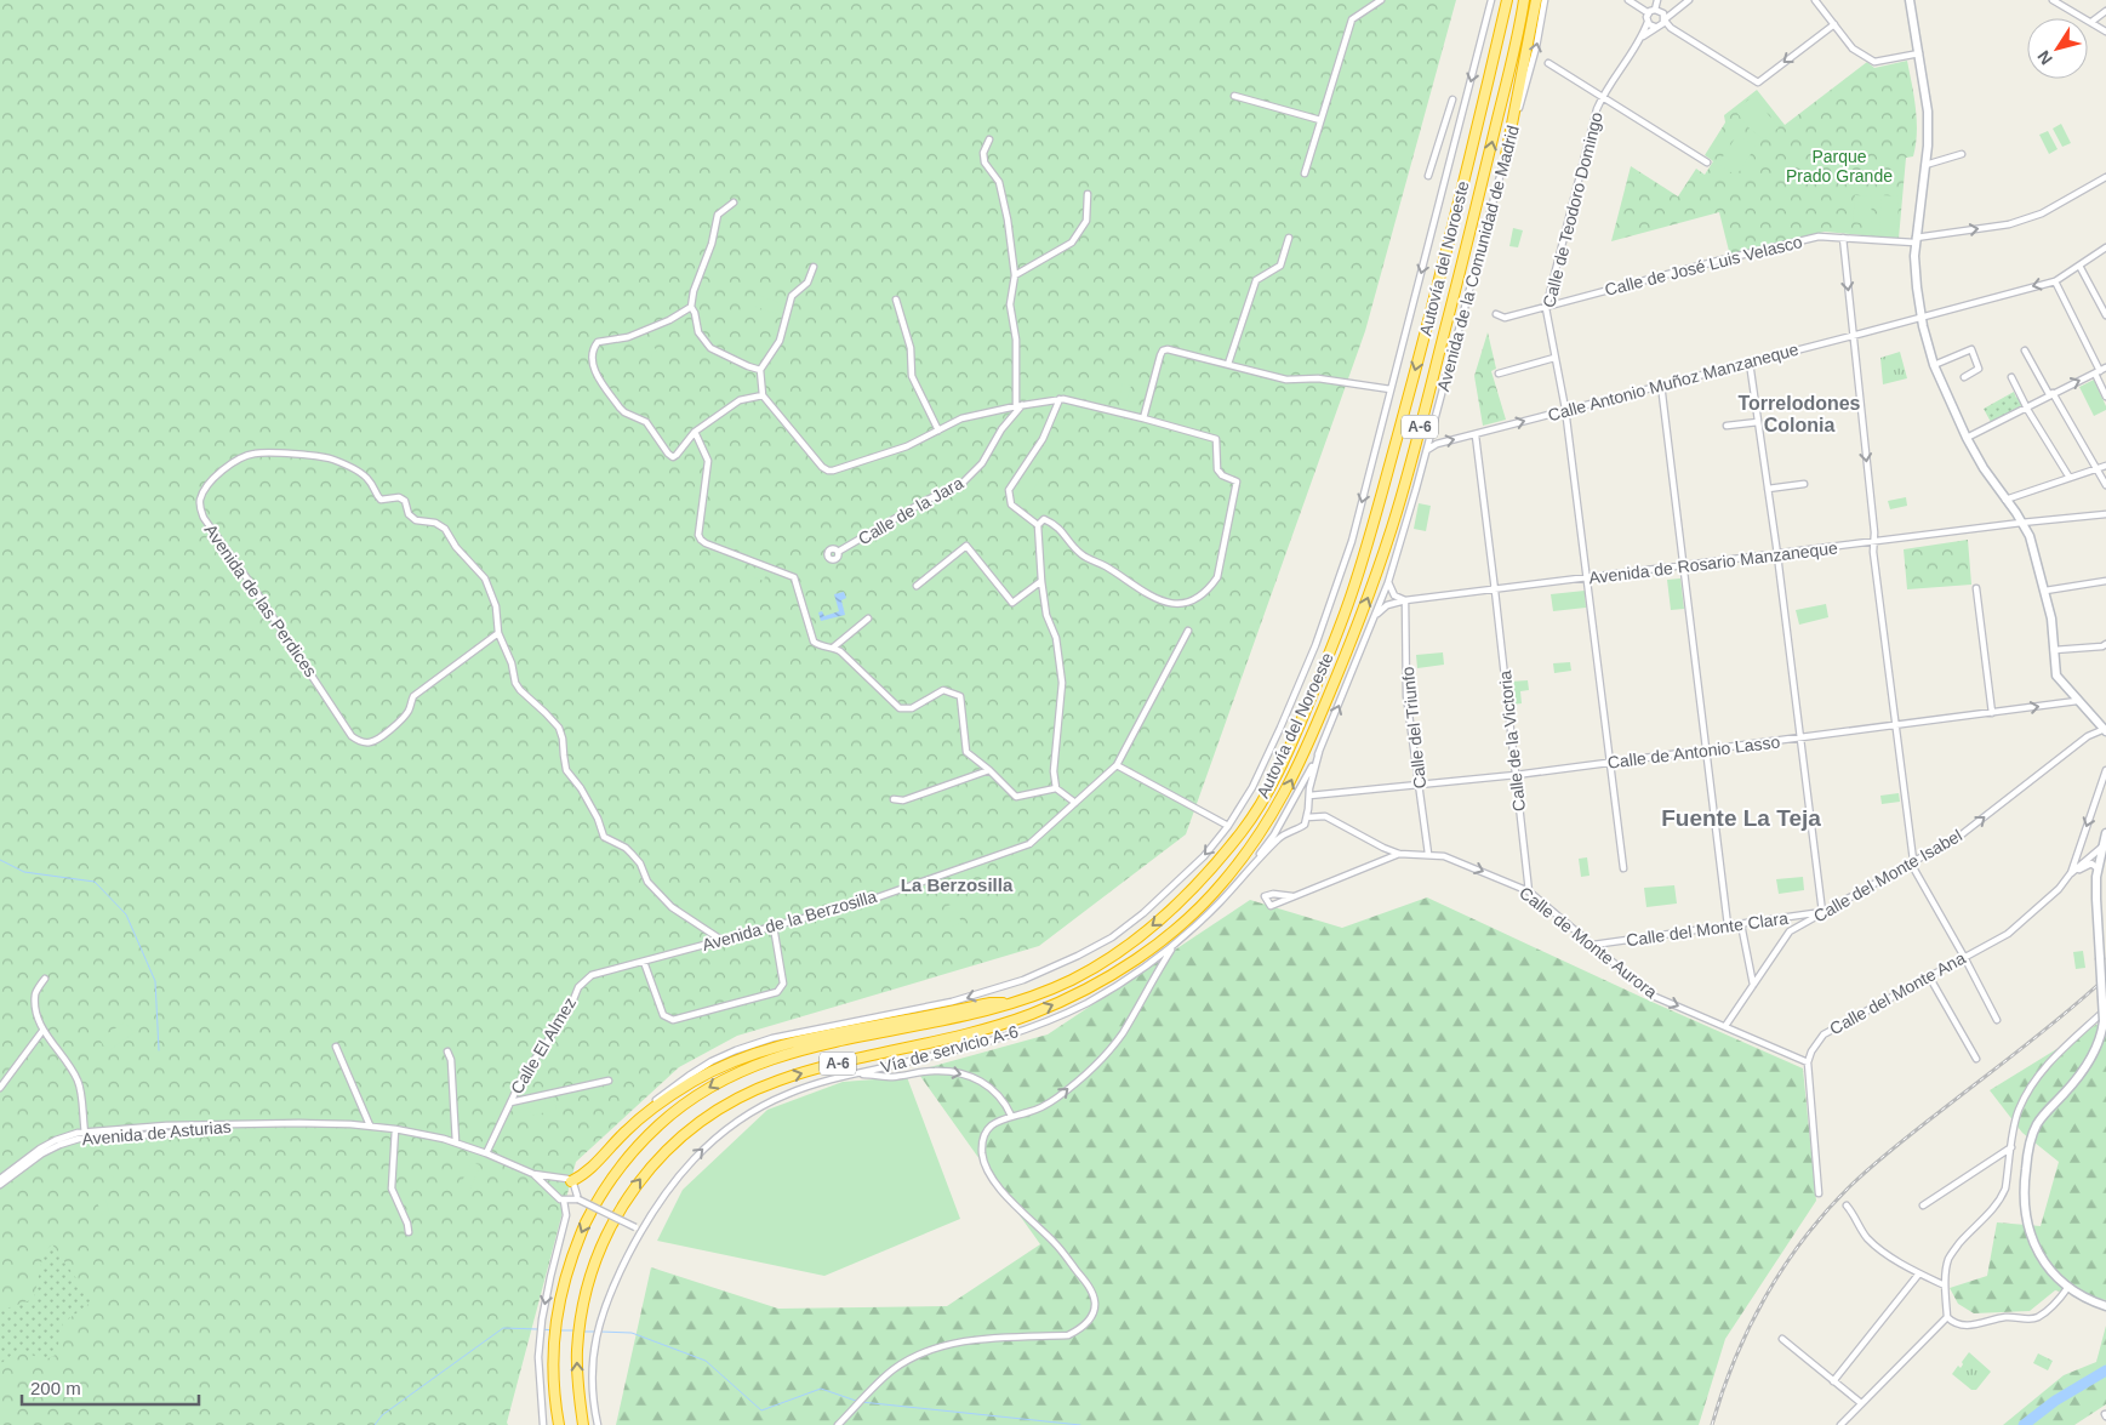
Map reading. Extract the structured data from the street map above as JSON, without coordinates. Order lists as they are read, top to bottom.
{
  "streets": {
    "highway": ["Autovía del Noroeste", "A-6"],
    "street": [
      "Calle de Teodoro Domingo",
      "Avenida de la Comunidad de Madrid",
      "Calle de José Luis Velasco",
      "Calle Antonio Muñoz Manzaneque",
      "Calle de la Jara",
      "Avenida de Rosario Manzaneque",
      "Avenida de las Perdices",
      "Calle del Triunfo",
      "Calle de la Victoria",
      "Calle de Antonio Lasso",
      "Calle del Monte Isabel",
      "Avenida de la Berzosilla",
      "Calle del Monte Clara",
      "Calle de Monte Aurora",
      "Calle del Monte Ana",
      "Calle El Almez",
      "Vía de servicio A-6",
      "Avenida de Asturias"
    ]
  },
  "crossings": [
    ["Calle de Teodoro Domingo", "Calle de José Luis Velasco"],
    ["Calle de Teodoro Domingo", "Calle Antonio Muñoz Manzaneque"],
    ["Calle de Teodoro Domingo", "Avenida de Rosario Manzaneque"],
    ["Calle de Teodoro Domingo", "Calle de Antonio Lasso"],
    ["Avenida de la Comunidad de Madrid", "Calle Antonio Muñoz Manzaneque"],
    ["Avenida de la Comunidad de Madrid", "Avenida de Rosario Manzaneque"],
    ["Avenida de la Comunidad de Madrid", "Vía de servicio A-6"],
    ["Calle Antonio Muñoz Manzaneque", "Calle de la Victoria"],
    ["Avenida de Rosario Manzaneque", "Calle del Triunfo"],
    ["Avenida de Rosario Manzaneque", "Calle de la Victoria"],
    ["Avenida de las Perdices", "Avenida de la Berzosilla"],
    ["Calle del Triunfo", "Calle de Antonio Lasso"],
    ["Calle del Triunfo", "Calle de Monte Aurora"],
    ["Calle de la Victoria", "Calle de Antonio Lasso"],
    ["Calle de la Victoria", "Calle de Monte Aurora"],
    ["Calle del Monte Isabel", "Calle del Monte Clara"],
    ["Calle del Monte Isabel", "Calle de Monte Aurora"],
    ["Avenida de la Berzosilla", "Calle El Almez"],
    ["Calle del Monte Clara", "Calle de Monte Aurora"],
    ["Calle de Monte Aurora", "Calle del Monte Ana"],
    ["Calle El Almez", "Avenida de Asturias"]
  ],
  "one_way": ["Calle del Monte Isabel", "Calle de Monte Aurora"],
  "districts": ["Torrelodones Colonia", "Fuente La Teja", "La Berzosilla"],
  "parks": ["Parque Prado Grande"],
  "scale_bar": "200 m",
  "north": "bottom left"
}
